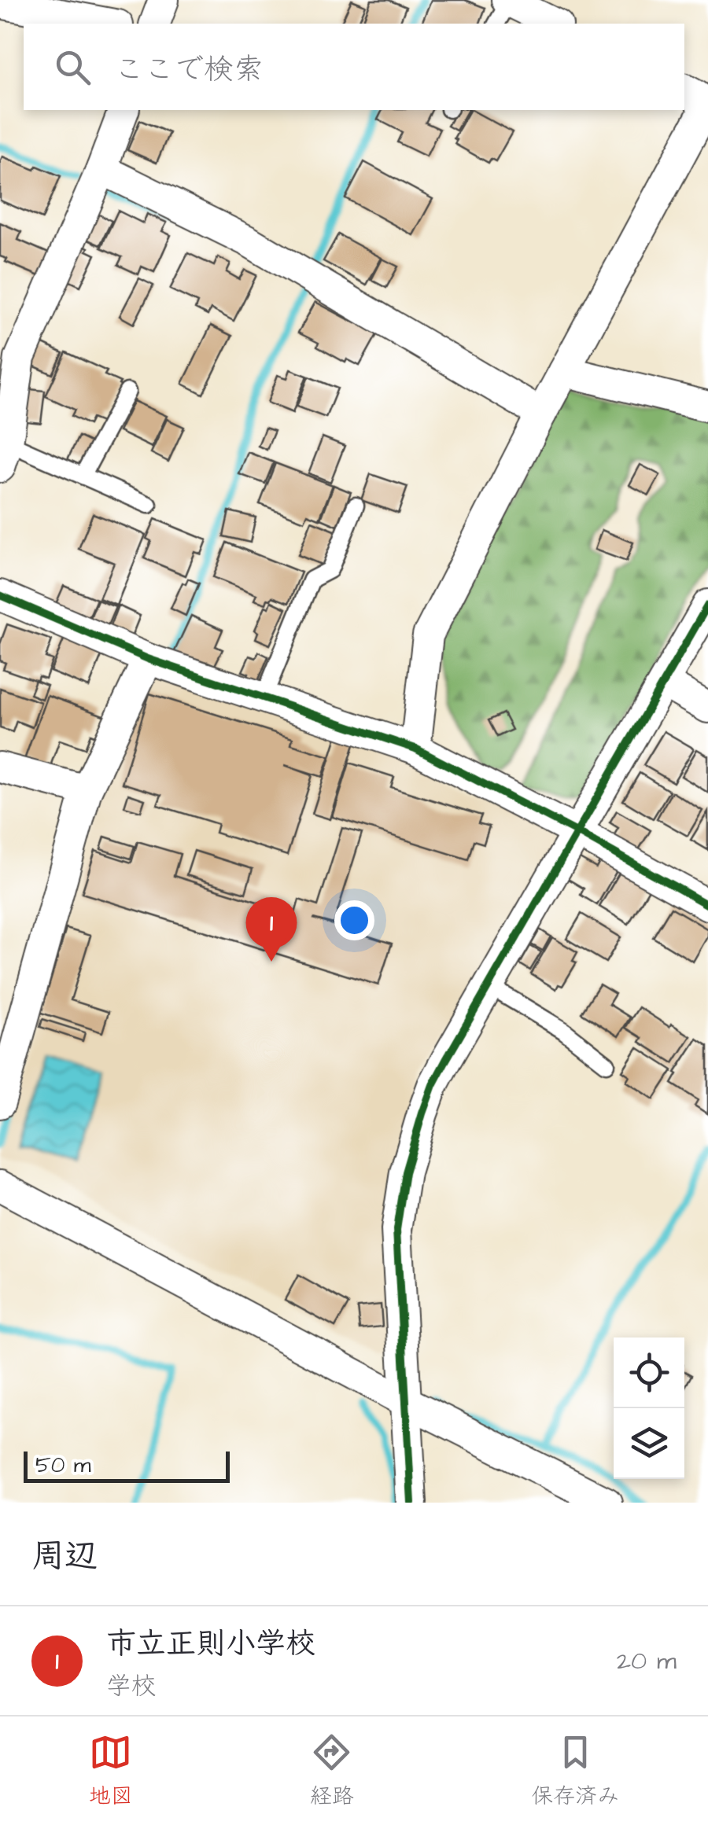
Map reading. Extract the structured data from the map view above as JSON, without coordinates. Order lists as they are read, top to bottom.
{
  "scale_bar": "50 m",
  "page": {
    "search": "ここで検索",
    "pins": "1",
    "scale": "50 m",
    "heading": "周辺",
    "list": [
      {
        "mark": "1",
        "name": "市立正則小学校",
        "note": "学校",
        "value": "20 m"
      }
    ],
    "nav": ["地図", "経路", "保存済み"]
  }
}
